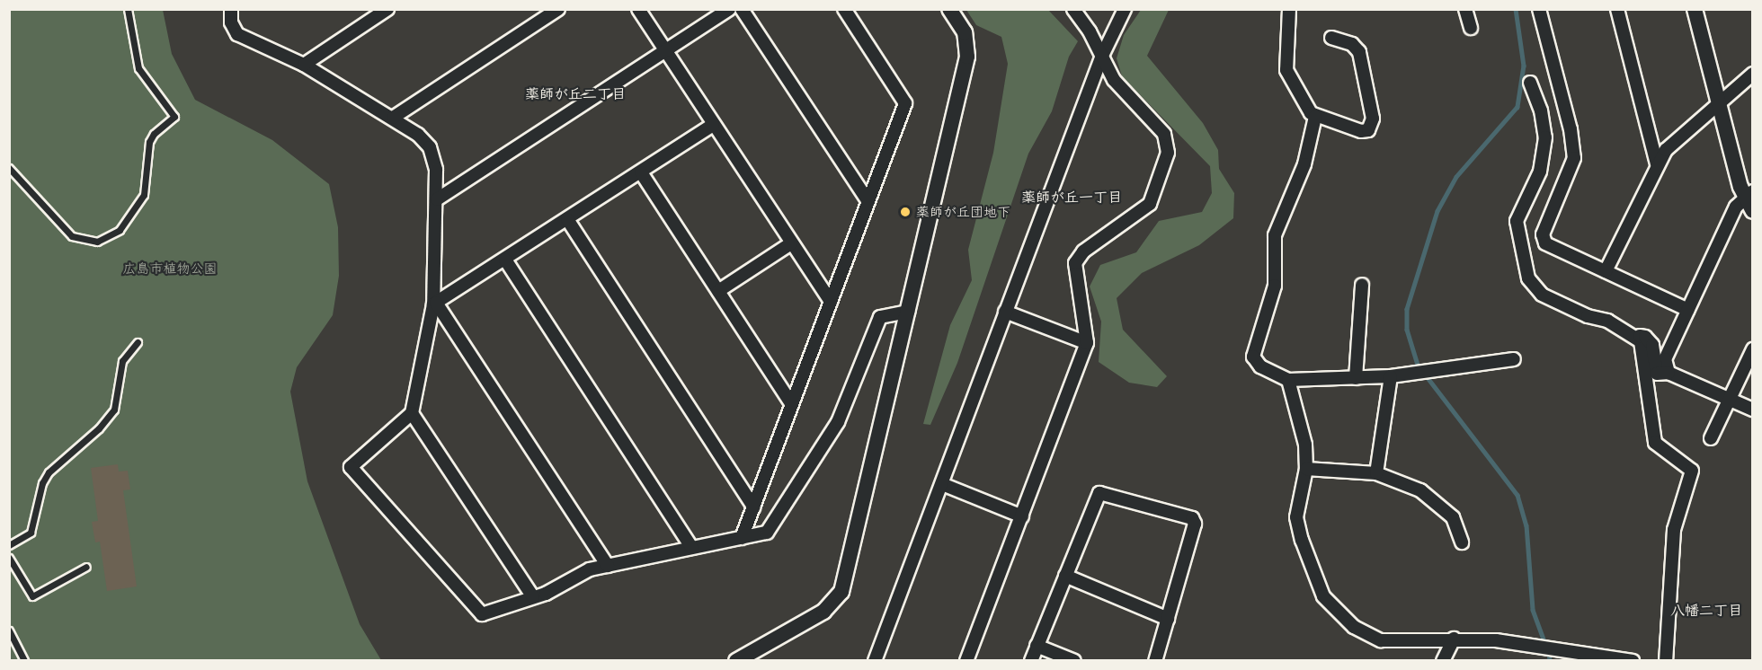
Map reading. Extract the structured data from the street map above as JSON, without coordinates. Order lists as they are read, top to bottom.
{
  "districts": ["薬師が丘二丁目", "薬師が丘一丁目", "八幡二丁目"],
  "parks": ["広島市植物公園"],
  "places": ["薬師が丘団地下"]
}
